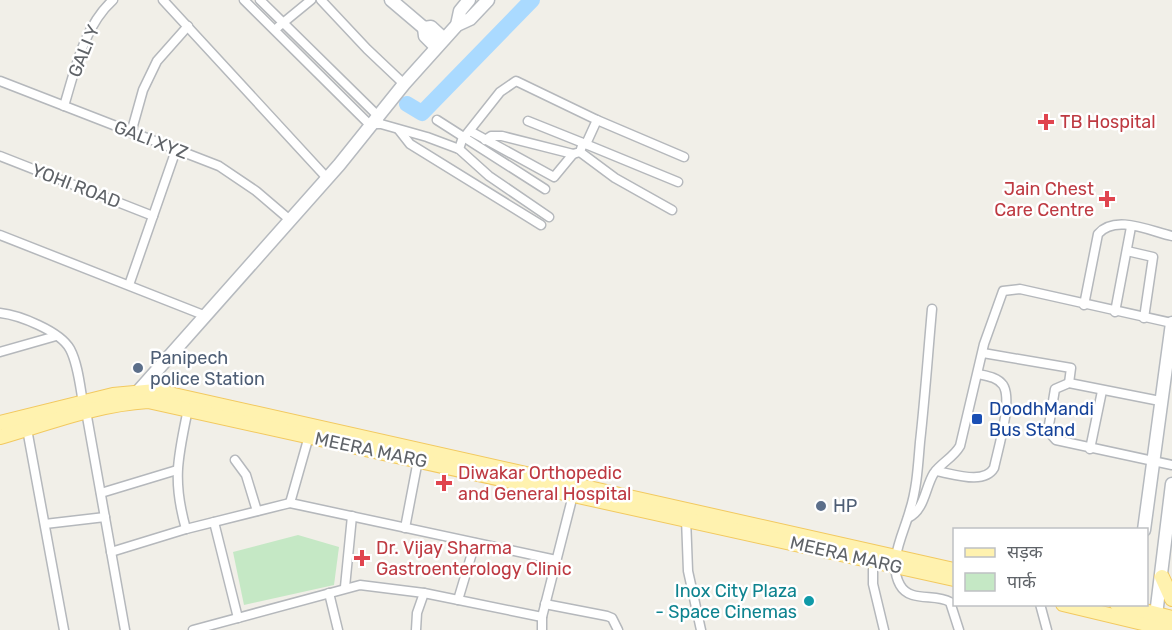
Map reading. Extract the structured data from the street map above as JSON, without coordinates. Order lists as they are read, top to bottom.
{
  "streets": {
    "main road": ["MEERA MARG"],
    "street": ["GALI Y", "GALI XYZ", "YOHI ROAD"]
  },
  "crossings": [
    ["GALI Y", "GALI XYZ"]
  ],
  "places": {
    "health": [
      "TB Hospital",
      "Jain Chest Care Centre",
      "Diwakar Orthopedic and General Hospital",
      "Dr. Vijay Sharma Gastroenterology Clinic"
    ],
    "other": ["Panipech police Station", "HP", "Inox City Plaza - Space Cinemas"],
    "transit": ["DoodhMandi Bus Stand"]
  },
  "legend": ["सड़क", "पार्क"]
}
